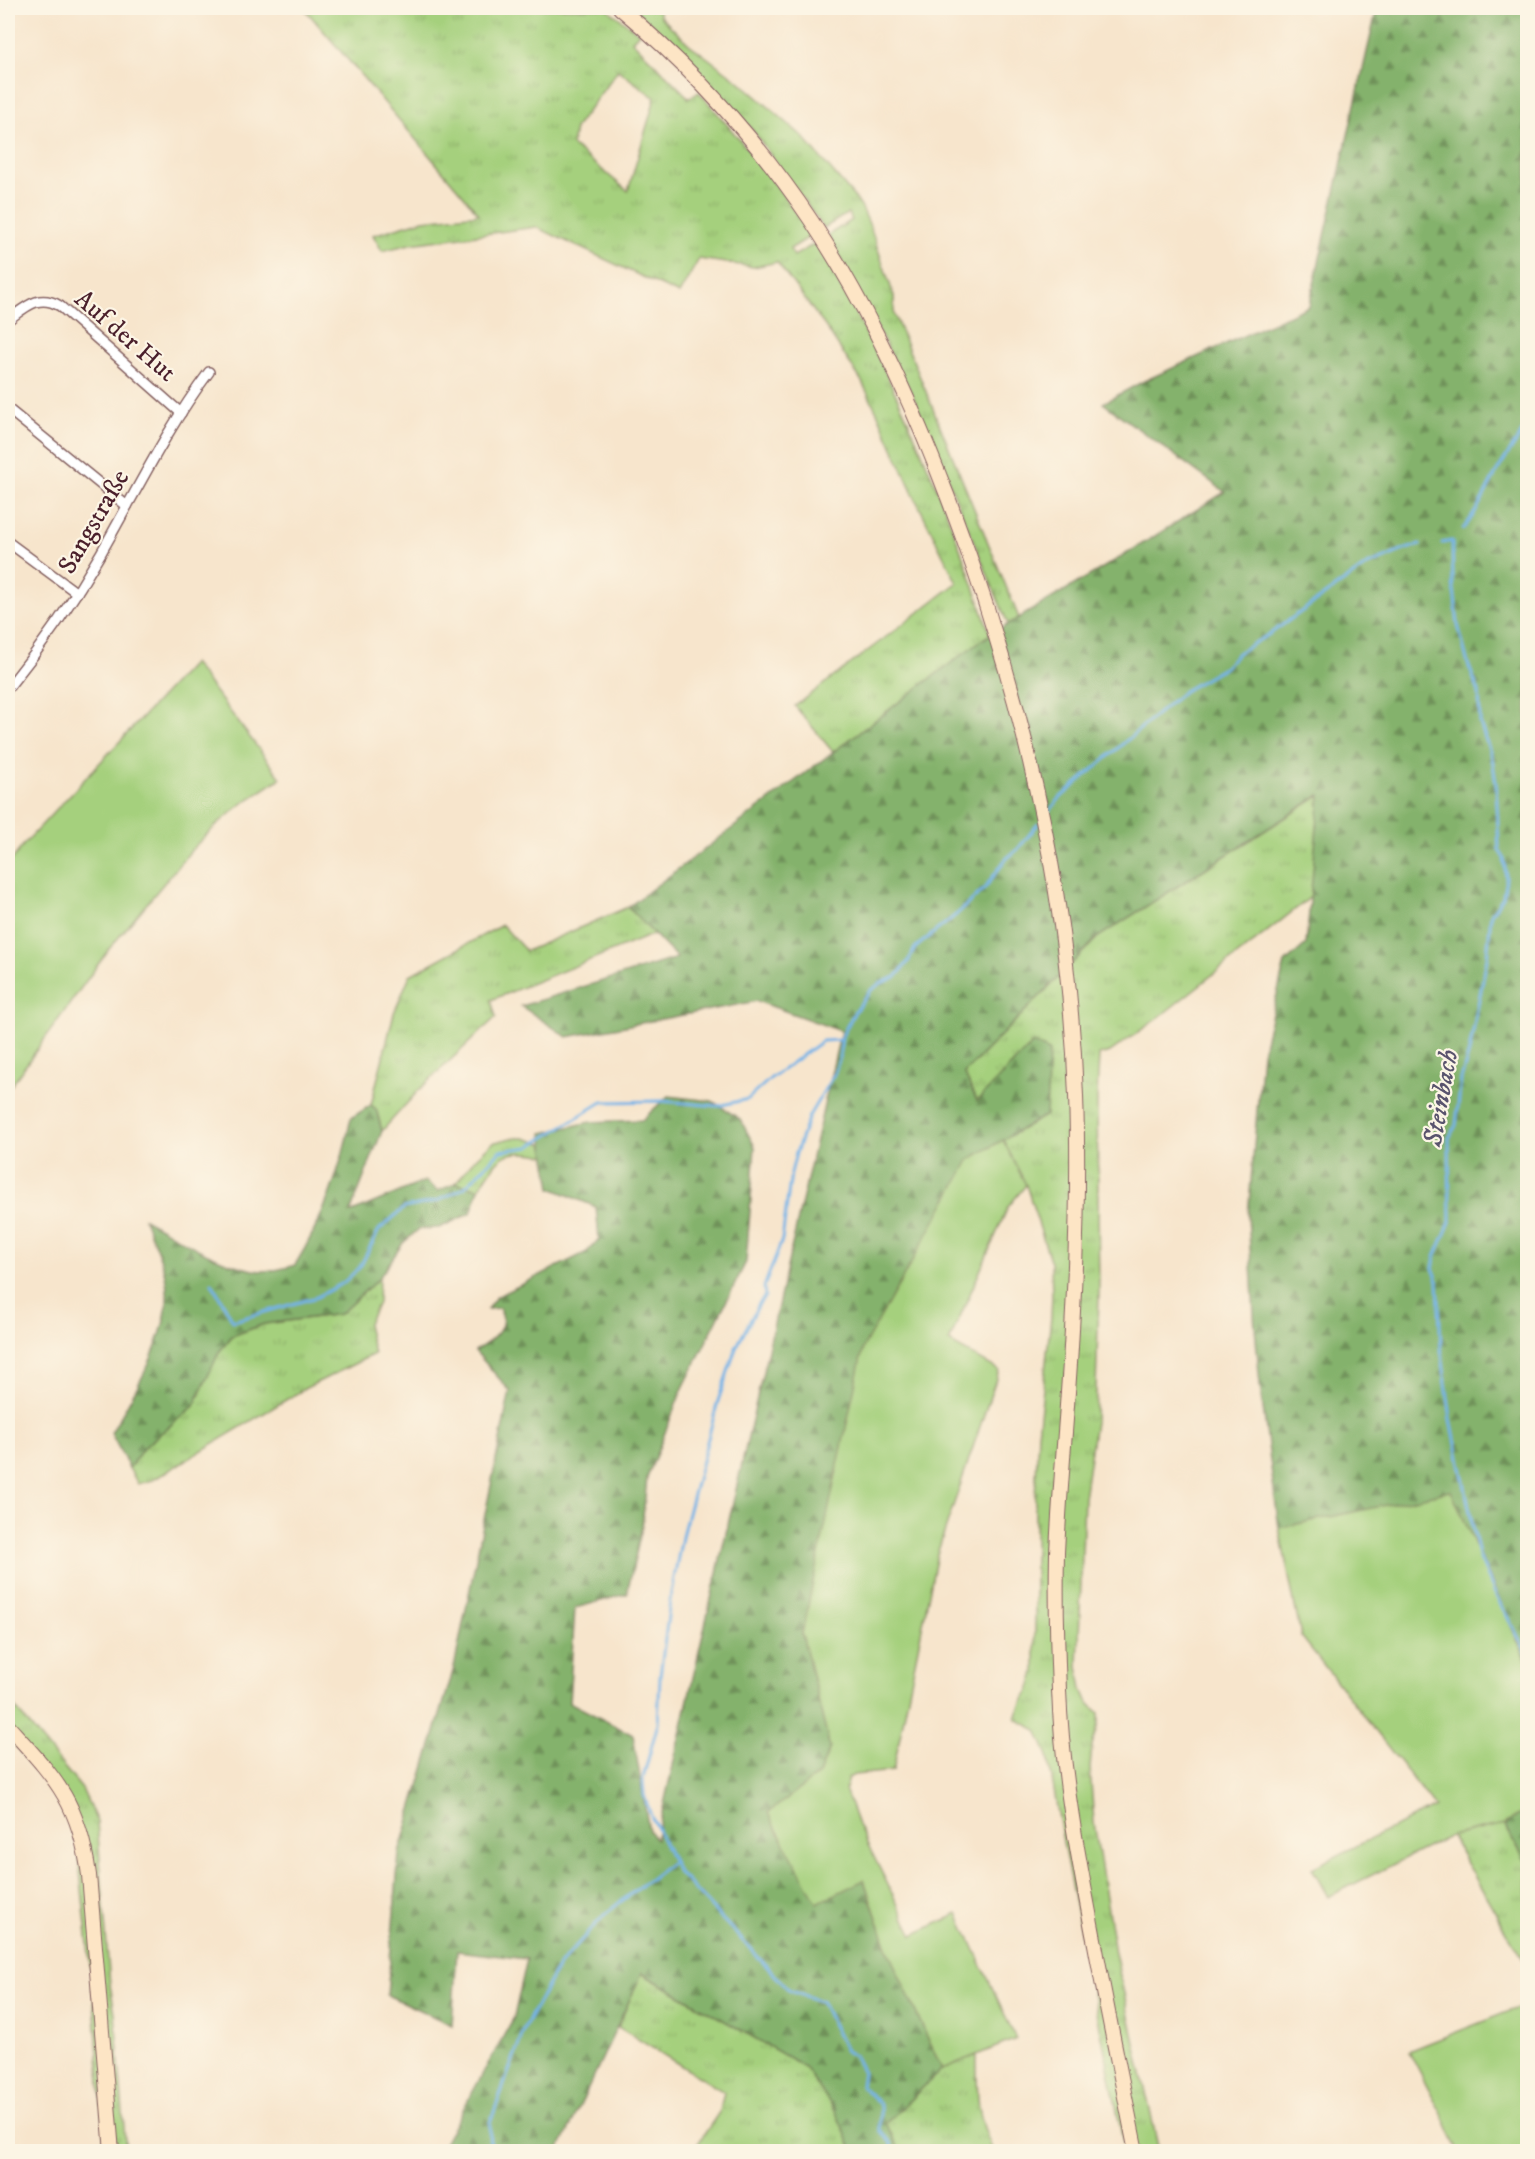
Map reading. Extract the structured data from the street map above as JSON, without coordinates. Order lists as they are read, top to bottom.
{
  "streets": {
    "street": ["Auf der Hut", "Sangstraße"]
  },
  "crossings": [
    ["Auf der Hut", "Sangstraße"]
  ],
  "water": ["Steinbach"]
}
